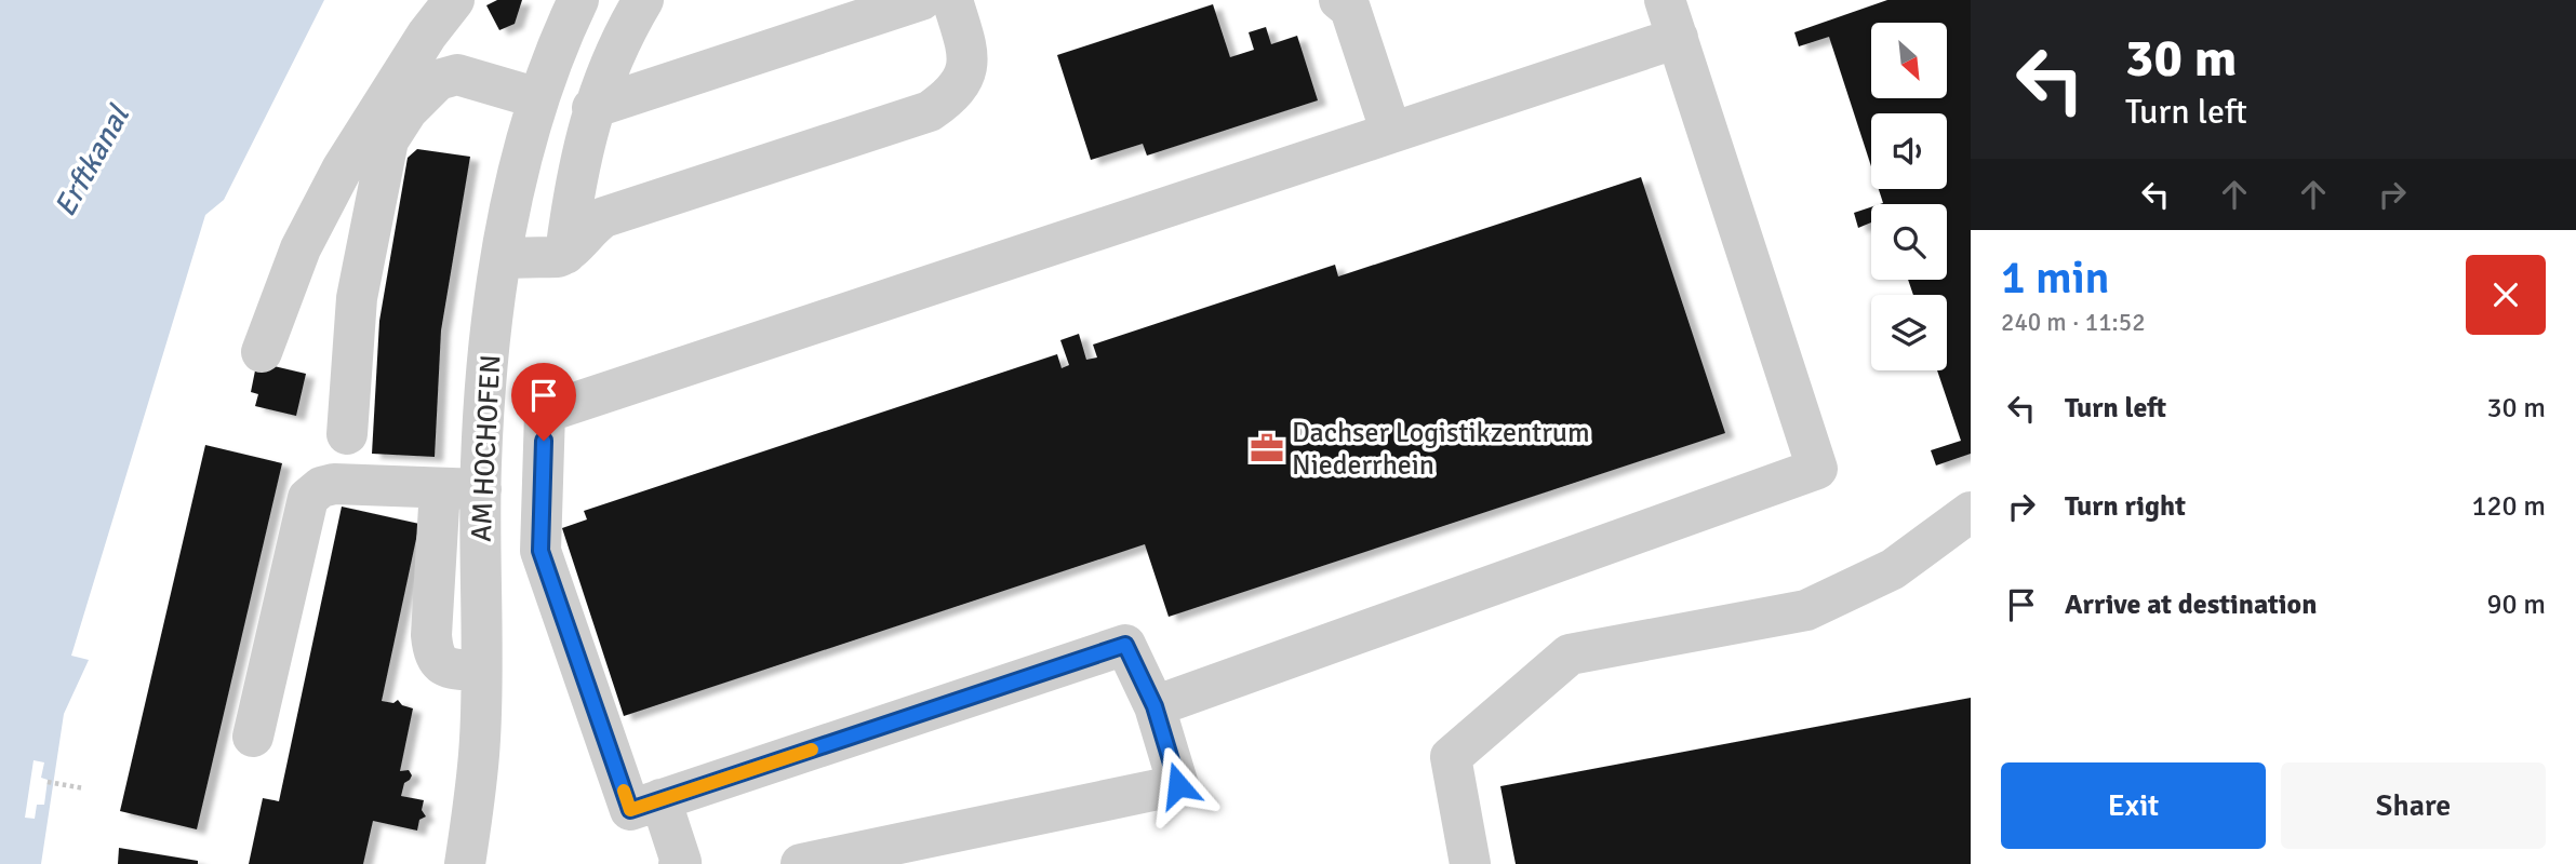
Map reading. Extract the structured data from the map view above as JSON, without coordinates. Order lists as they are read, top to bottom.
{
  "streets": {
    "street": ["AM HOCHOFEN"]
  },
  "water": ["Erftkanal"],
  "places": {
    "office": ["Dachser Logistikzentrum Niederrhein"]
  },
  "north": "bottom right",
  "page": {
    "turn": ["30 m", "Turn left"],
    "heading": ["1 min", "240 m · 11:52"],
    "list": [
      {
        "name": "Turn left",
        "value": "30 m"
      },
      {
        "name": "Turn right",
        "value": "120 m"
      },
      {
        "name": "Arrive at destination",
        "value": "90 m"
      }
    ],
    "buttons": ["Exit", "Share"]
  }
}
